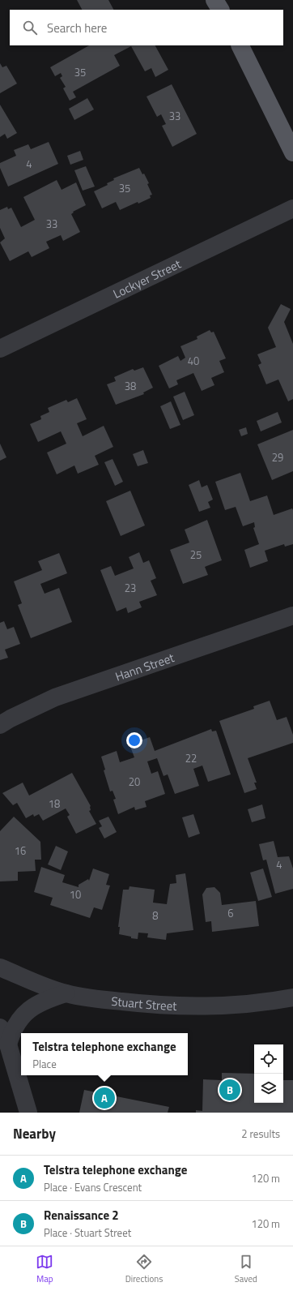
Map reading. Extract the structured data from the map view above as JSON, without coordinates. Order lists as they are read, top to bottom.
{
  "streets": {
    "street": ["Lockyer Street", "Hann Street", "Stuart Street"]
  },
  "house_numbers": [
    "35",
    "33",
    "4",
    "35",
    "33",
    "40",
    "38",
    "29",
    "25",
    "23",
    "22",
    "20",
    "18",
    "16",
    "4",
    "10",
    "6",
    "8"
  ],
  "page": {
    "search": "Search here",
    "popup": ["Telstra telephone exchange", "Place"],
    "pins": ["B", "A"],
    "heading": ["Nearby", "2 results"],
    "list": [
      {
        "mark": "A",
        "name": "Telstra telephone exchange",
        "note": "Place · Evans Crescent",
        "value": "120 m"
      },
      {
        "mark": "B",
        "name": "Renaissance 2",
        "note": "Place · Stuart Street",
        "value": "120 m"
      }
    ],
    "nav": ["Map", "Directions", "Saved"]
  }
}
